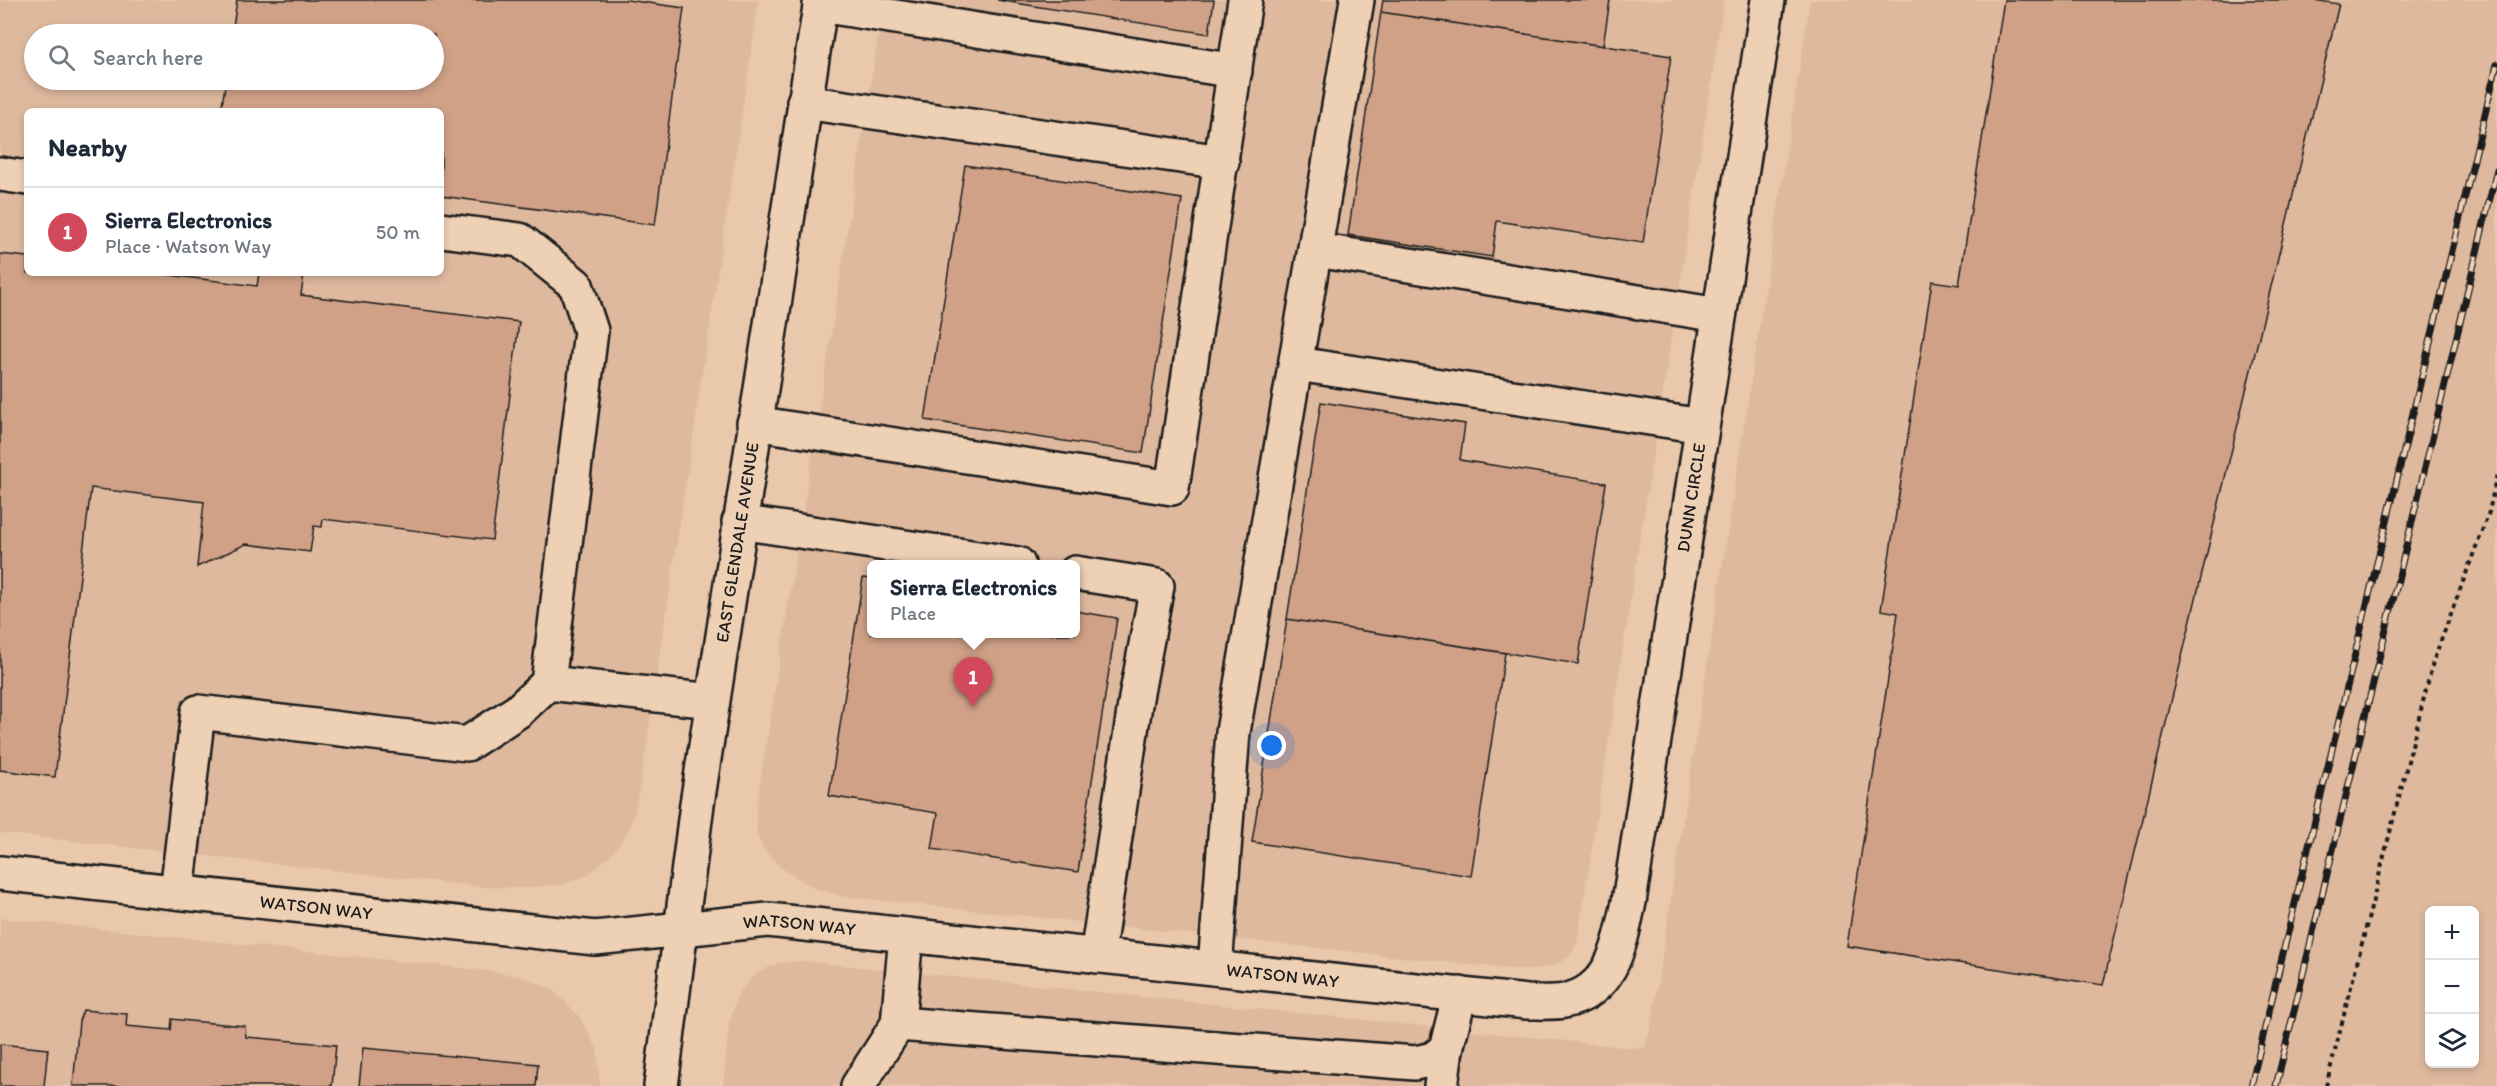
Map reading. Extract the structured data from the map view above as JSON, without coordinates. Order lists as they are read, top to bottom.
{
  "streets": {
    "street": ["DUNN CIRCLE", "EAST GLENDALE AVENUE", "WATSON WAY"]
  },
  "crossings": [
    ["DUNN CIRCLE", "WATSON WAY"],
    ["EAST GLENDALE AVENUE", "WATSON WAY"]
  ],
  "page": {
    "search": "Search here",
    "heading": "Nearby",
    "list": [
      {
        "mark": "1",
        "name": "Sierra Electronics",
        "note": "Place · Watson Way",
        "value": "50 m"
      }
    ],
    "popup": ["Sierra Electronics", "Place"],
    "pins": "1",
    "map_buttons": ["+", "−"]
  }
}
